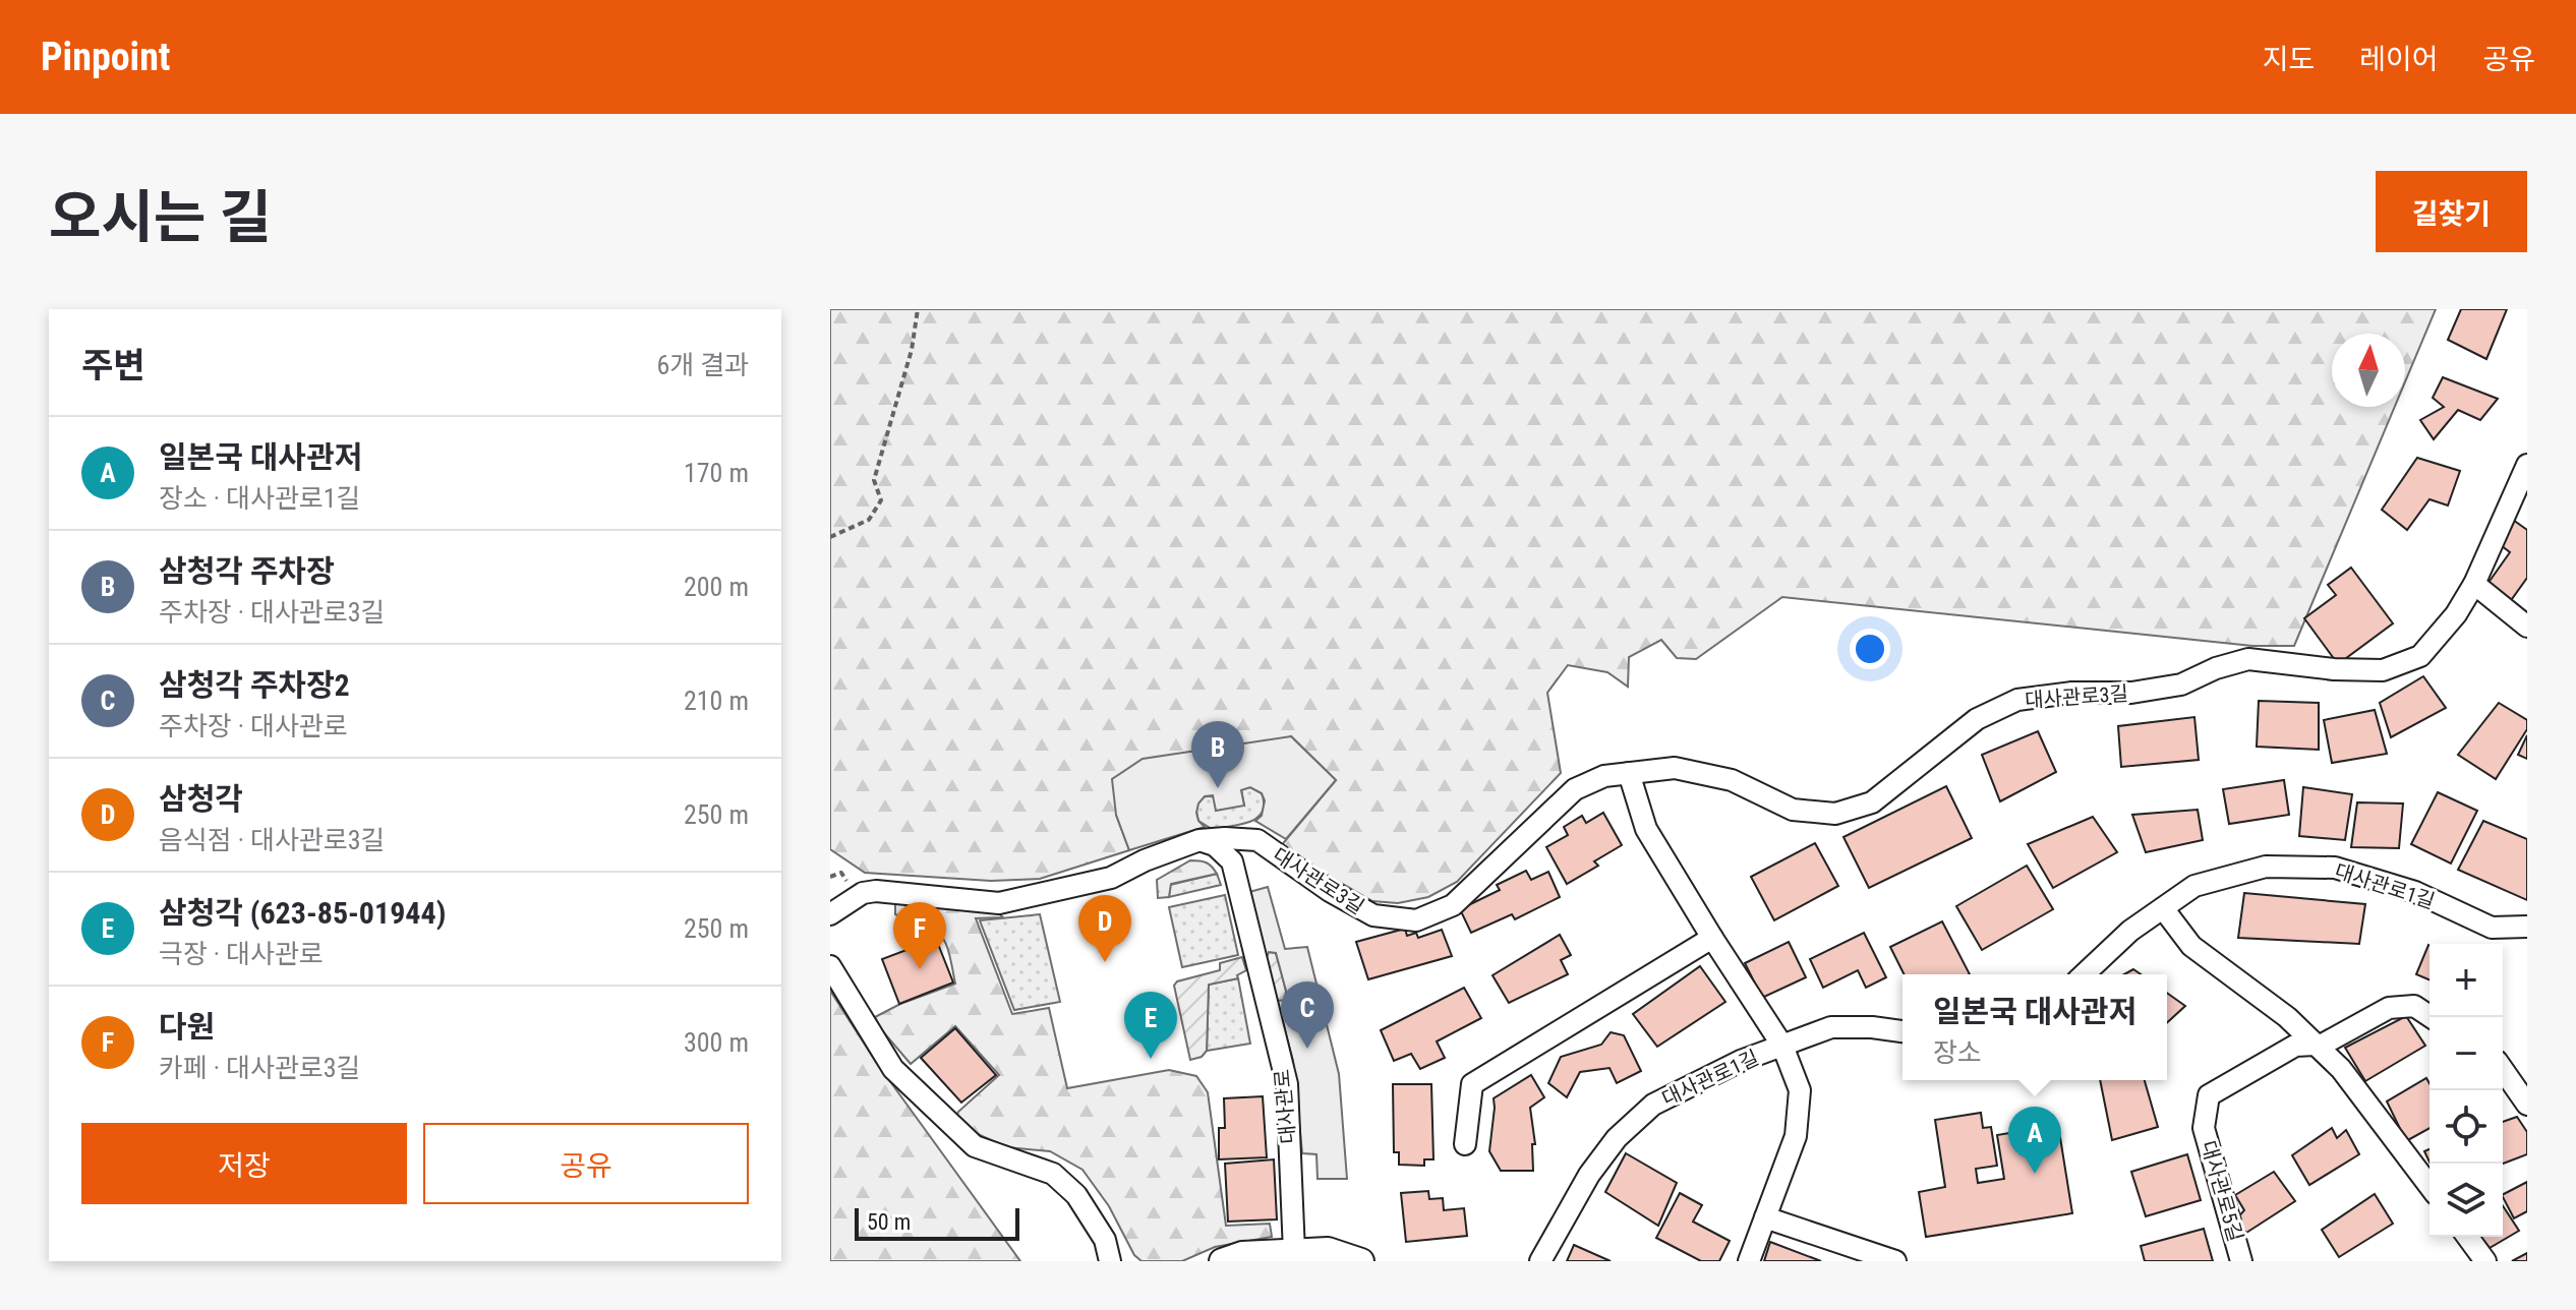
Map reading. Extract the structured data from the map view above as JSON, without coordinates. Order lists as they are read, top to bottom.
{
  "streets": {
    "street": [
      "대사관로3길",
      "대사관로1길",
      "대사관로",
      "대사관로5길"
    ]
  },
  "crossings": [
    ["대사관로3길", "대사관로"]
  ],
  "scale_bar": "50 m",
  "north": "top",
  "page": {
    "header": "Pinpoint",
    "nav": ["지도", "레이어", "공유"],
    "title": "오시는 길",
    "buttons": [
      "길찾기",
      ["저장", "공유"]
    ],
    "heading": ["주변", "6개 결과"],
    "list": [
      {
        "mark": "A",
        "name": "일본국 대사관저",
        "note": "장소 · 대사관로1길",
        "value": "170 m"
      },
      {
        "mark": "B",
        "name": "삼청각 주차장",
        "note": "주차장 · 대사관로3길",
        "value": "200 m"
      },
      {
        "mark": "C",
        "name": "삼청각 주차장2",
        "note": "주차장 · 대사관로",
        "value": "210 m"
      },
      {
        "mark": "D",
        "name": "삼청각",
        "note": "음식점 · 대사관로3길",
        "value": "250 m"
      },
      {
        "mark": "E",
        "name": "삼청각 (623-85-01944)",
        "note": "극장 · 대사관로",
        "value": "250 m"
      },
      {
        "mark": "F",
        "name": "다원",
        "note": "카페 · 대사관로3길",
        "value": "300 m"
      }
    ],
    "pins": [
      "B",
      "D",
      "F",
      "C",
      "E",
      "A"
    ],
    "map_buttons": ["+", "−"],
    "popup": ["일본국 대사관저", "장소"],
    "scale": "50 m"
  }
}
